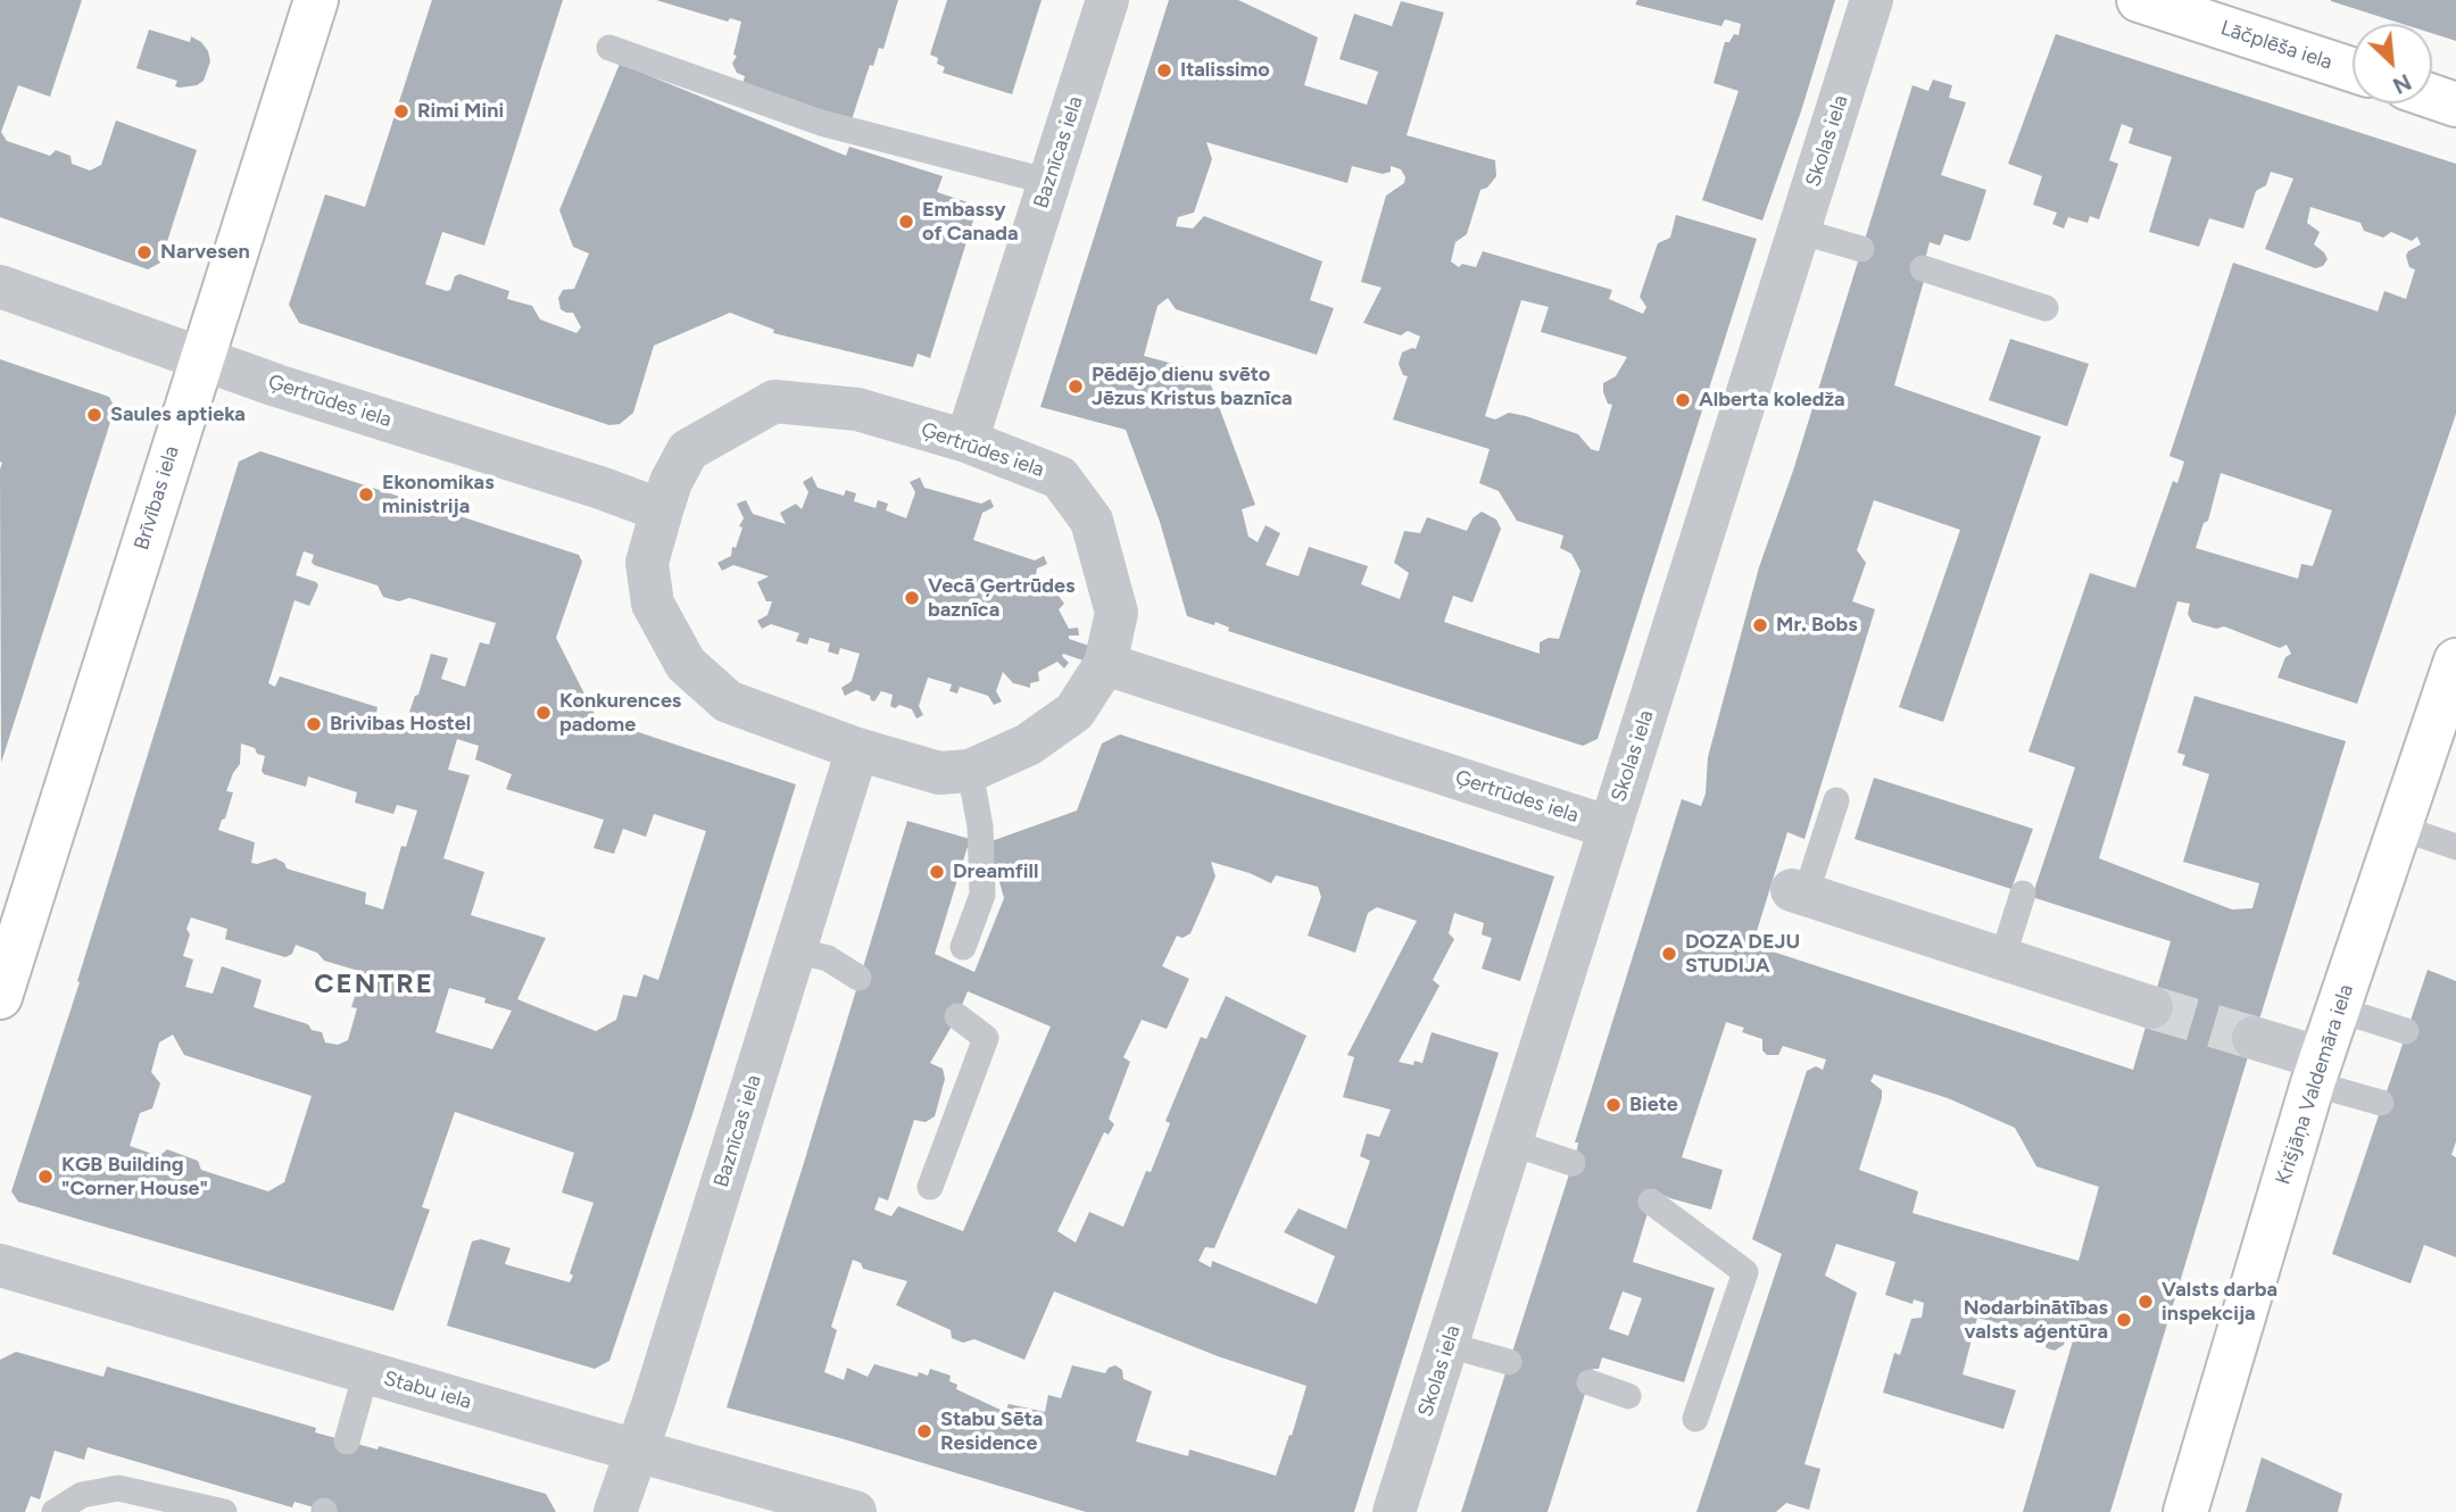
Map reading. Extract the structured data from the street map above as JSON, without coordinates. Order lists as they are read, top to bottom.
{
  "streets": {
    "main road": ["Lāčplēša iela", "Brīvības iela", "Krišjāņa Valdemāra iela"],
    "street": [
      "Skolas iela",
      "Baznīcas iela",
      "Ģertrūdes iela",
      "Stabu iela"
    ]
  },
  "crossings": [
    ["Skolas iela", "Ģertrūdes iela"],
    ["Baznīcas iela", "Ģertrūdes iela"],
    ["Baznīcas iela", "Stabu iela"],
    ["Ģertrūdes iela", "Brīvības iela"]
  ],
  "districts": ["CENTRE"],
  "places": [
    "Italissimo",
    "Rimi Mini",
    "Embassy of Canada",
    "Narvesen",
    "Pēdējo dienu svēto Jēzus Kristus baznīca",
    "Alberta koledža",
    "Saules aptieka",
    "Ekonomikas ministrija",
    "Vecā Ģertrūdes baznīca",
    "Mr. Bobs",
    "Konkurences padome",
    "Brivibas Hostel",
    "Dreamfill",
    "DOZA DEJU STUDIJA",
    "Biete",
    "KGB Building \"Corner House\"",
    "Valsts darba inspekcija",
    "Nodarbinātības valsts aģentūra",
    "Stabu Sēta Residence"
  ],
  "north": "bottom right"
}
